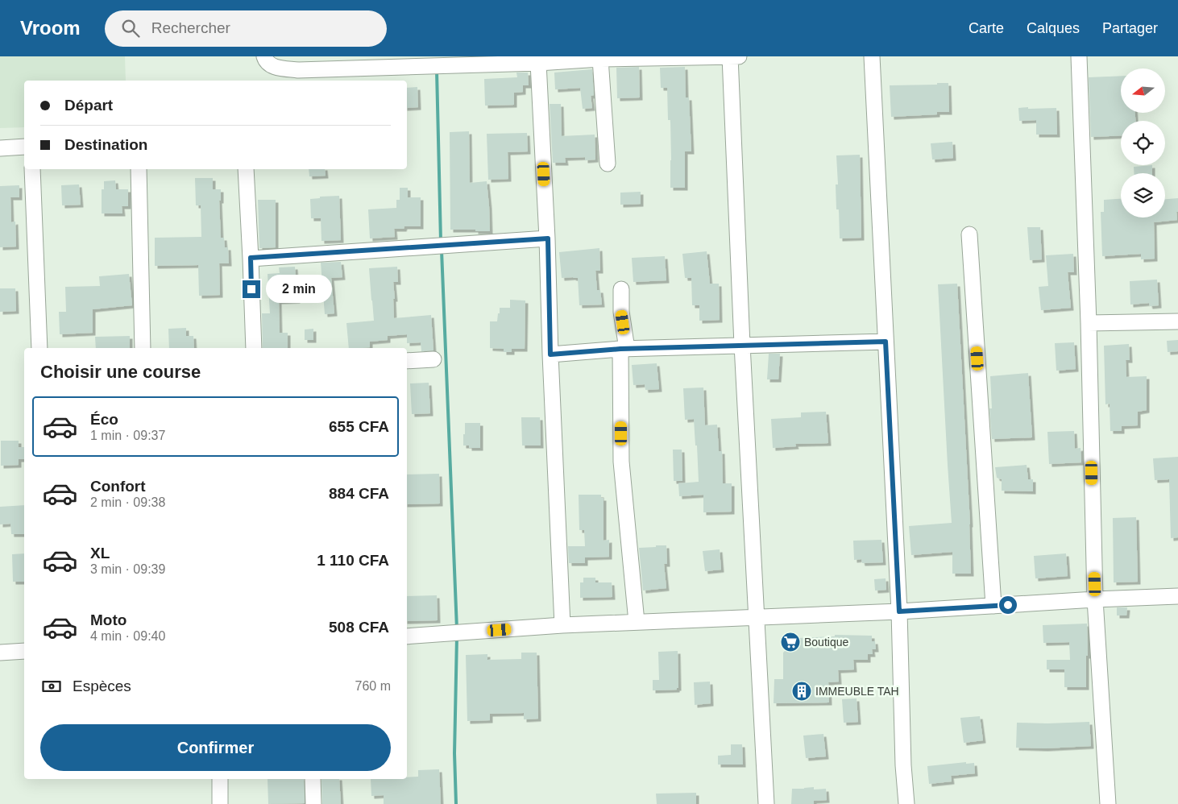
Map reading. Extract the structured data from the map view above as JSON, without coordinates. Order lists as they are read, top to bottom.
{
  "places": {
    "supermarket": ["Boutique"],
    "building": ["IMMEUBLE TAH"]
  },
  "north": "left",
  "page": {
    "header": "Vroom",
    "search": "Rechercher",
    "nav": ["Carte", "Calques", "Partager"],
    "banner": ["Départ", "Destination"],
    "bubble": "2 min",
    "heading": "Choisir une course",
    "list": [
      {
        "name": "Éco",
        "note": "1 min · 09:37",
        "value": "655 CFA"
      },
      {
        "name": "Confort",
        "note": "2 min · 09:38",
        "value": "884 CFA"
      },
      {
        "name": "XL",
        "note": "3 min · 09:39",
        "value": "1 110 CFA"
      },
      {
        "name": "Moto",
        "note": "4 min · 09:40",
        "value": "508 CFA"
      }
    ],
    "pay": ["Espèces", "760 m"],
    "buttons": "Confirmer"
  }
}
